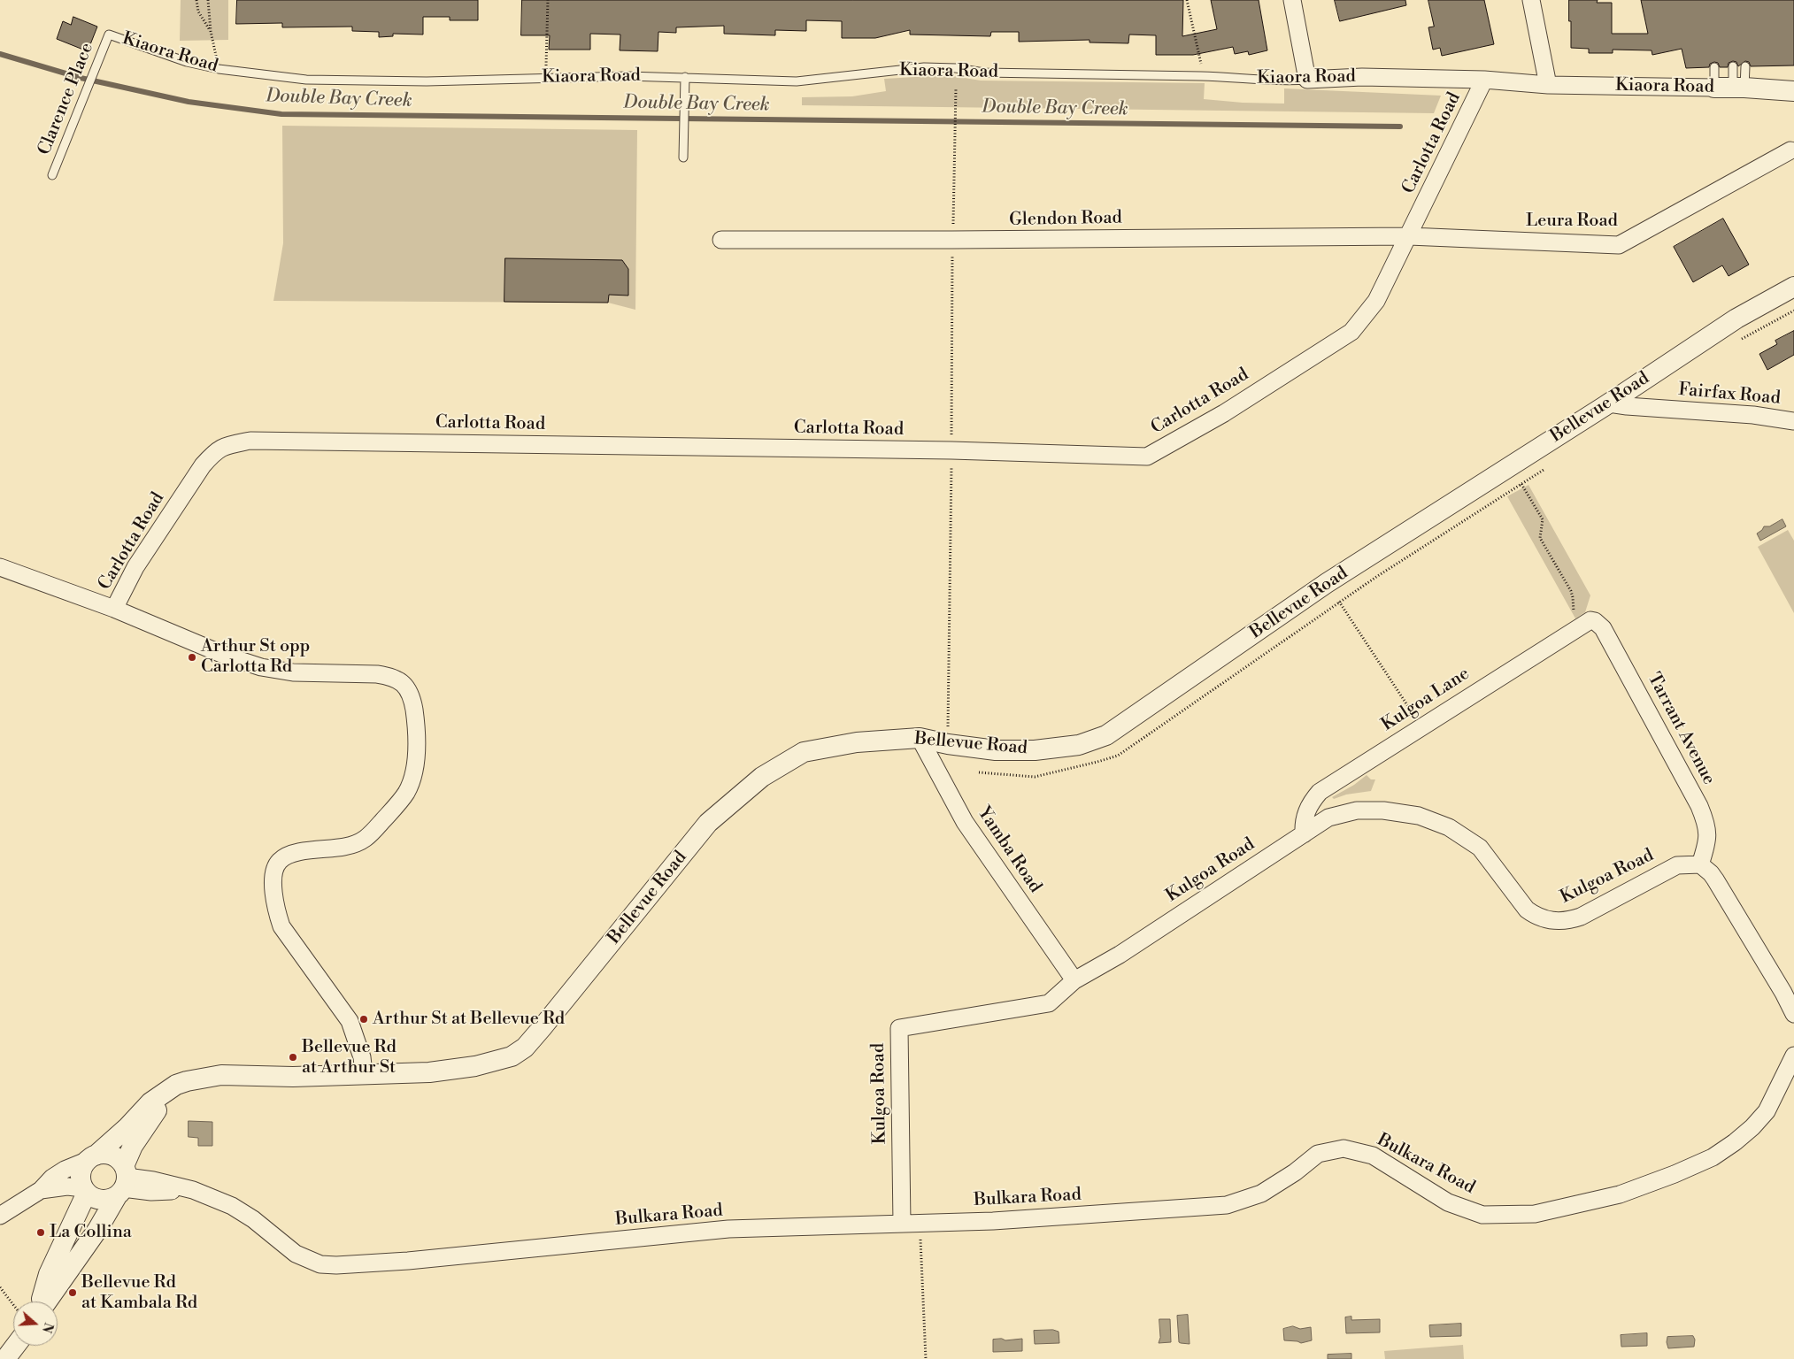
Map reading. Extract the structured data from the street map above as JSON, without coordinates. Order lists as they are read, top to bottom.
{
  "streets": {
    "street": [
      "Kiaora Road",
      "Carlotta Road",
      "Glendon Road",
      "Leura Road",
      "Fairfax Road",
      "Bellevue Road",
      "Kulgoa Lane",
      "Tarrant Avenue",
      "Yamba Road",
      "Kulgoa Road",
      "Bulkara Road"
    ],
    "lane": ["Clarence Place"]
  },
  "crossings": [
    ["Kiaora Road", "Clarence Place"],
    ["Kiaora Road", "Carlotta Road"],
    ["Carlotta Road", "Glendon Road"],
    ["Carlotta Road", "Leura Road"],
    ["Glendon Road", "Leura Road"],
    ["Fairfax Road", "Bellevue Road"],
    ["Bellevue Road", "Yamba Road"],
    ["Bellevue Road", "Bulkara Road"],
    ["Kulgoa Lane", "Tarrant Avenue"],
    ["Kulgoa Lane", "Kulgoa Road"],
    ["Tarrant Avenue", "Kulgoa Road"],
    ["Yamba Road", "Kulgoa Road"],
    ["Kulgoa Road", "Bulkara Road"]
  ],
  "water": ["Double Bay Creek"],
  "places": [
    "Arthur St opp Carlotta Rd",
    "Arthur St at Bellevue Rd",
    "Bellevue Rd at Arthur St",
    "La Collina",
    "Bellevue Rd at Kambala Rd"
  ],
  "north": "right"
}
